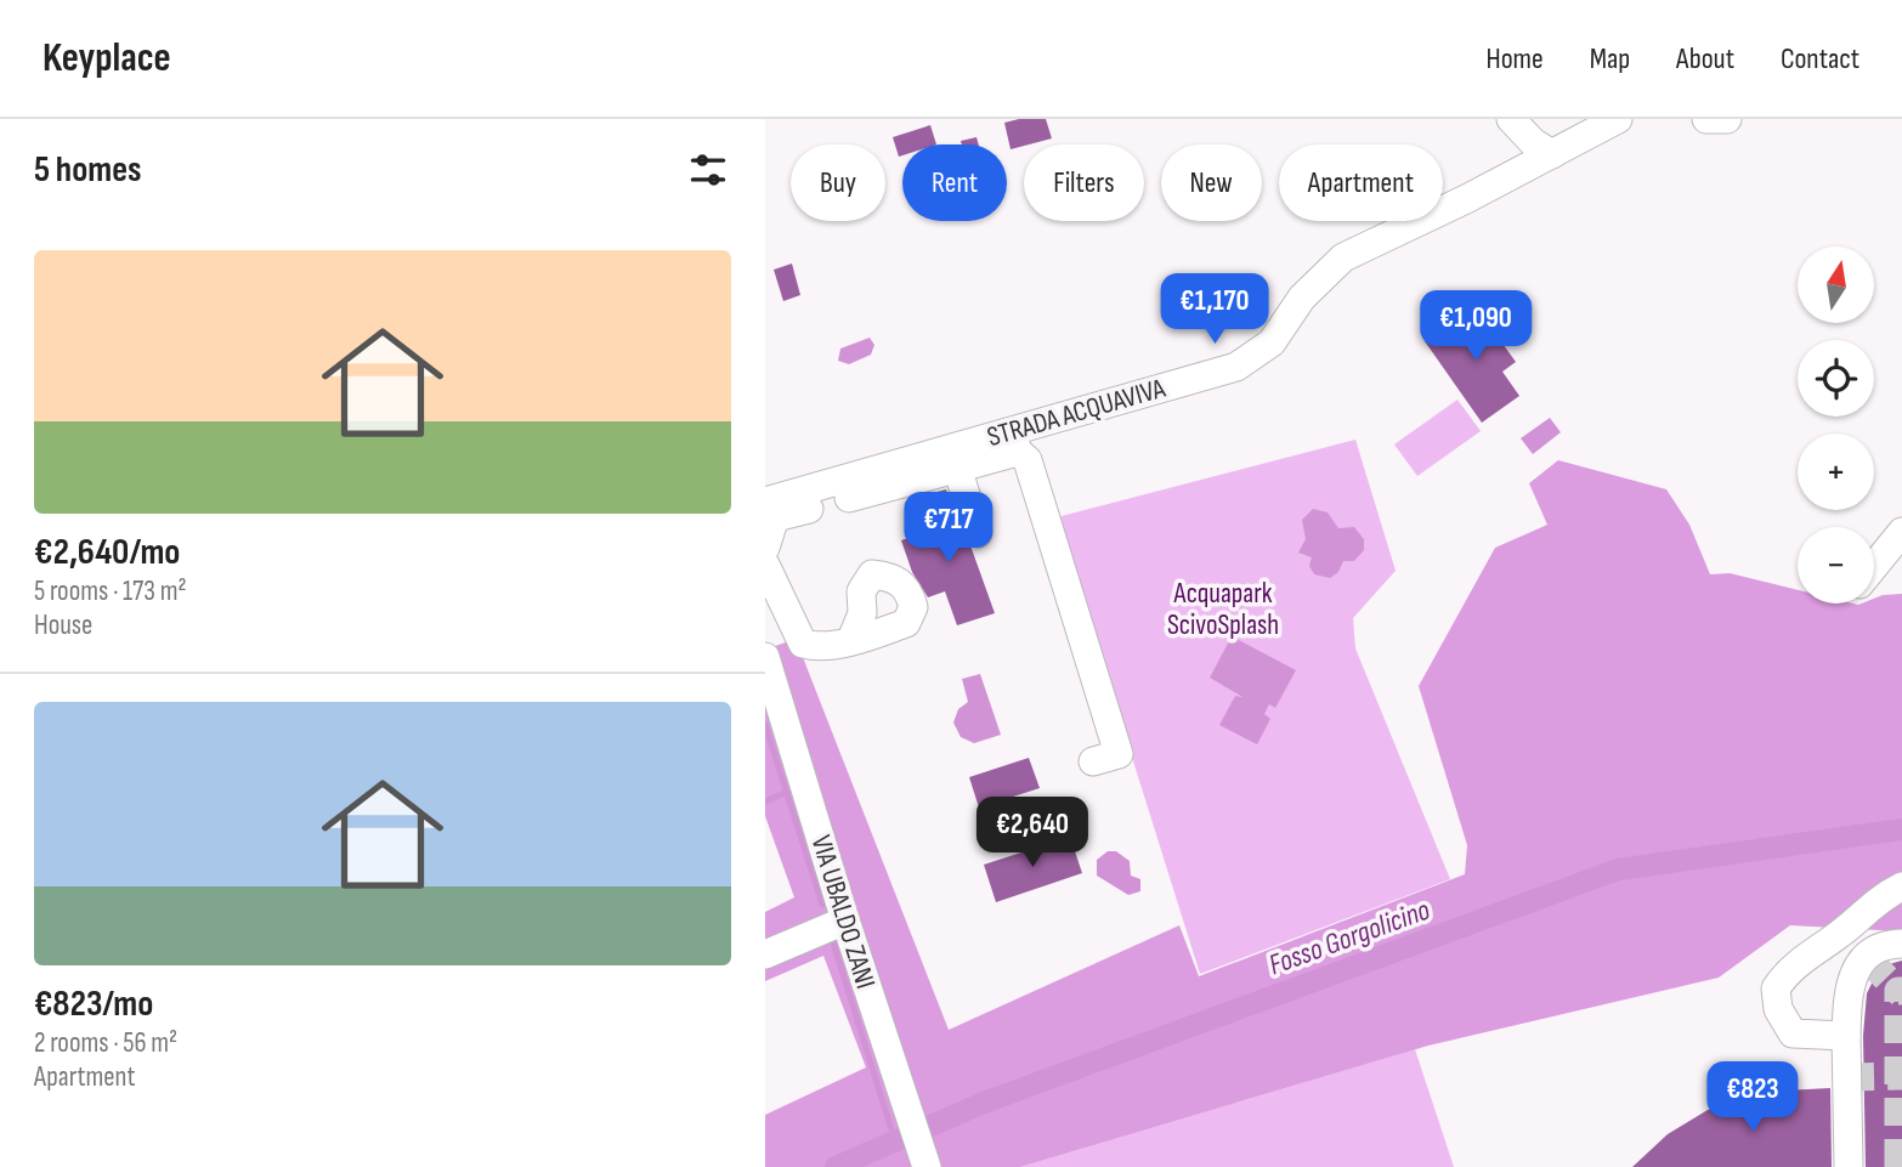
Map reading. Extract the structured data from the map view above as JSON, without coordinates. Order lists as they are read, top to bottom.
{
  "streets": {
    "street": ["STRADA ACQUAVIVA", "VIA UBALDO ZANI"]
  },
  "water": ["Fosso Gorgolicino"],
  "parks": ["Acquapark ScivoSplash"],
  "north": "top",
  "page": {
    "header": "Keyplace",
    "nav": [
      "Home",
      "Map",
      "About",
      "Contact"
    ],
    "heading": "5 homes",
    "chip": [
      "Buy",
      "Rent",
      "Filters",
      "New",
      "Apartment"
    ],
    "list": [
      {
        "name": "€2,640/mo",
        "note": "5 rooms · 173 m² · House"
      },
      {
        "name": "€823/mo",
        "note": "2 rooms · 56 m² · Apartment"
      }
    ],
    "map_buttons": ["+", "−"],
    "price": [
      "€1,170",
      "€1,090",
      "€717",
      "€2,640",
      "€823"
    ]
  }
}
